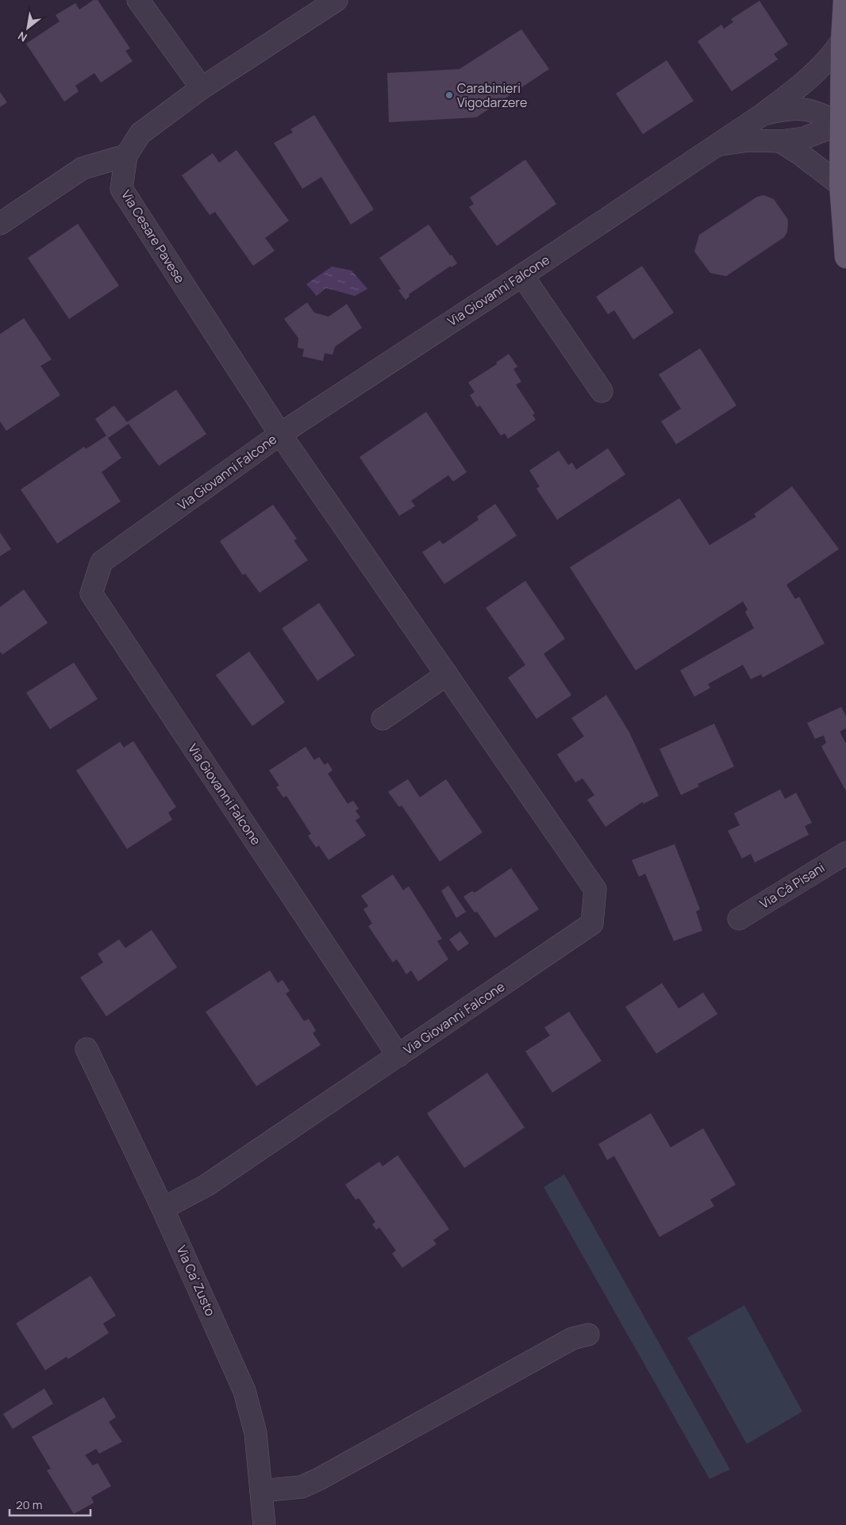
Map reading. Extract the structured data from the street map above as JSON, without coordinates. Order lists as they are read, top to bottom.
{
  "streets": {
    "street": [
      "Via Cesare Pavese",
      "Via Giovanni Falcone",
      "Via Cà Pisani",
      "Via Ca' Zusto"
    ]
  },
  "crossings": [
    ["Via Cesare Pavese", "Via Giovanni Falcone"]
  ],
  "places": ["Carabinieri Vigodarzere"],
  "scale_bar": "20 m",
  "north": "bottom left"
}
